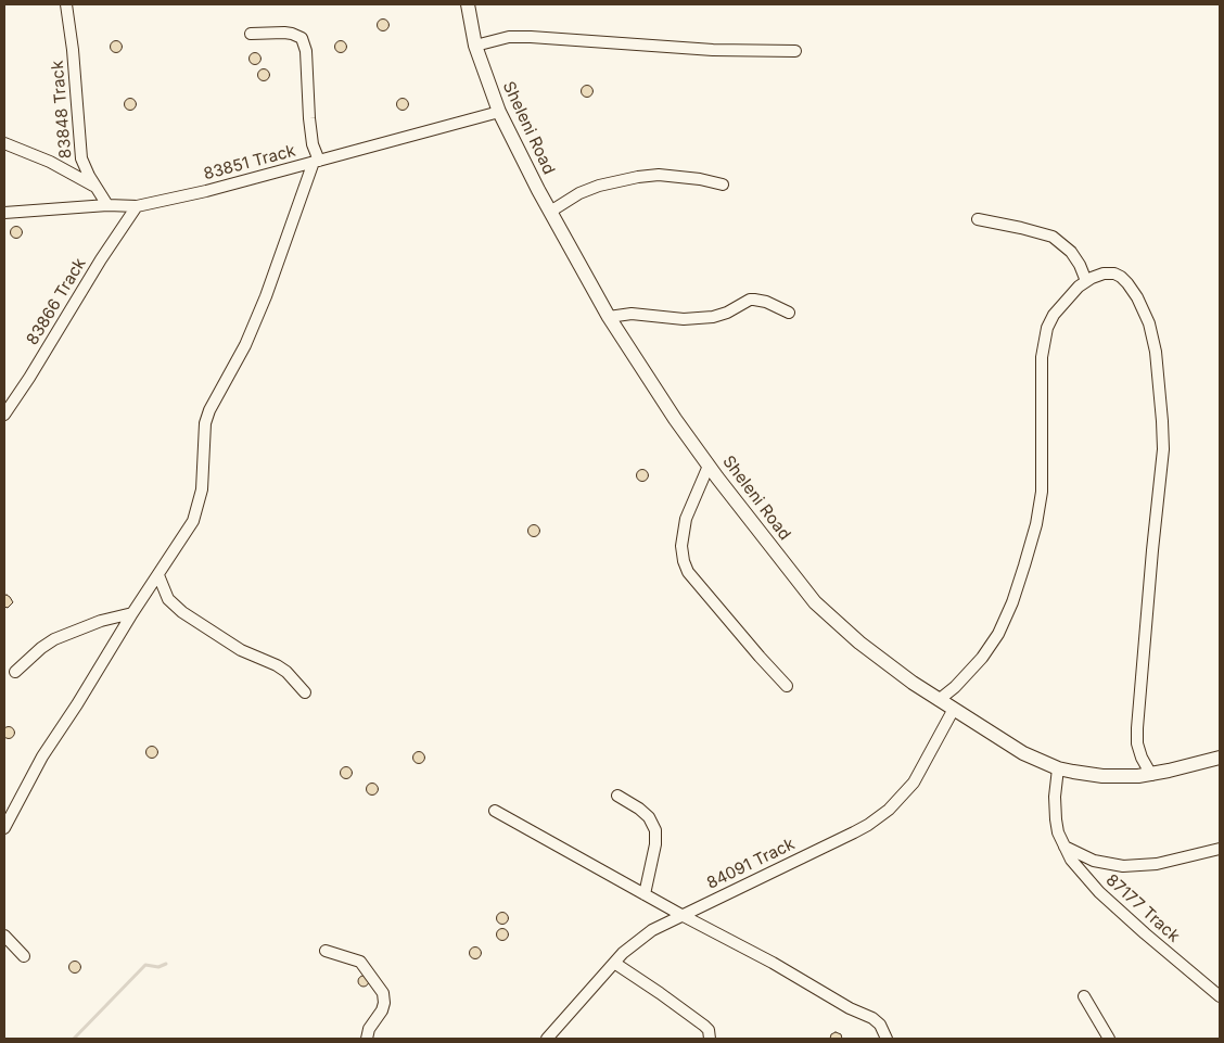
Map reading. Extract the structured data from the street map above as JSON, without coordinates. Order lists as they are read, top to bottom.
{
  "streets": {
    "street": [
      "83848 Track",
      "Sheleni Road",
      "83851 Track",
      "83866 Track",
      "84091 Track",
      "87177 Track"
    ]
  },
  "crossings": [
    ["83848 Track", "83851 Track"],
    ["Sheleni Road", "83851 Track"],
    ["Sheleni Road", "84091 Track"],
    ["Sheleni Road", "87177 Track"],
    ["83851 Track", "83866 Track"]
  ]
}
